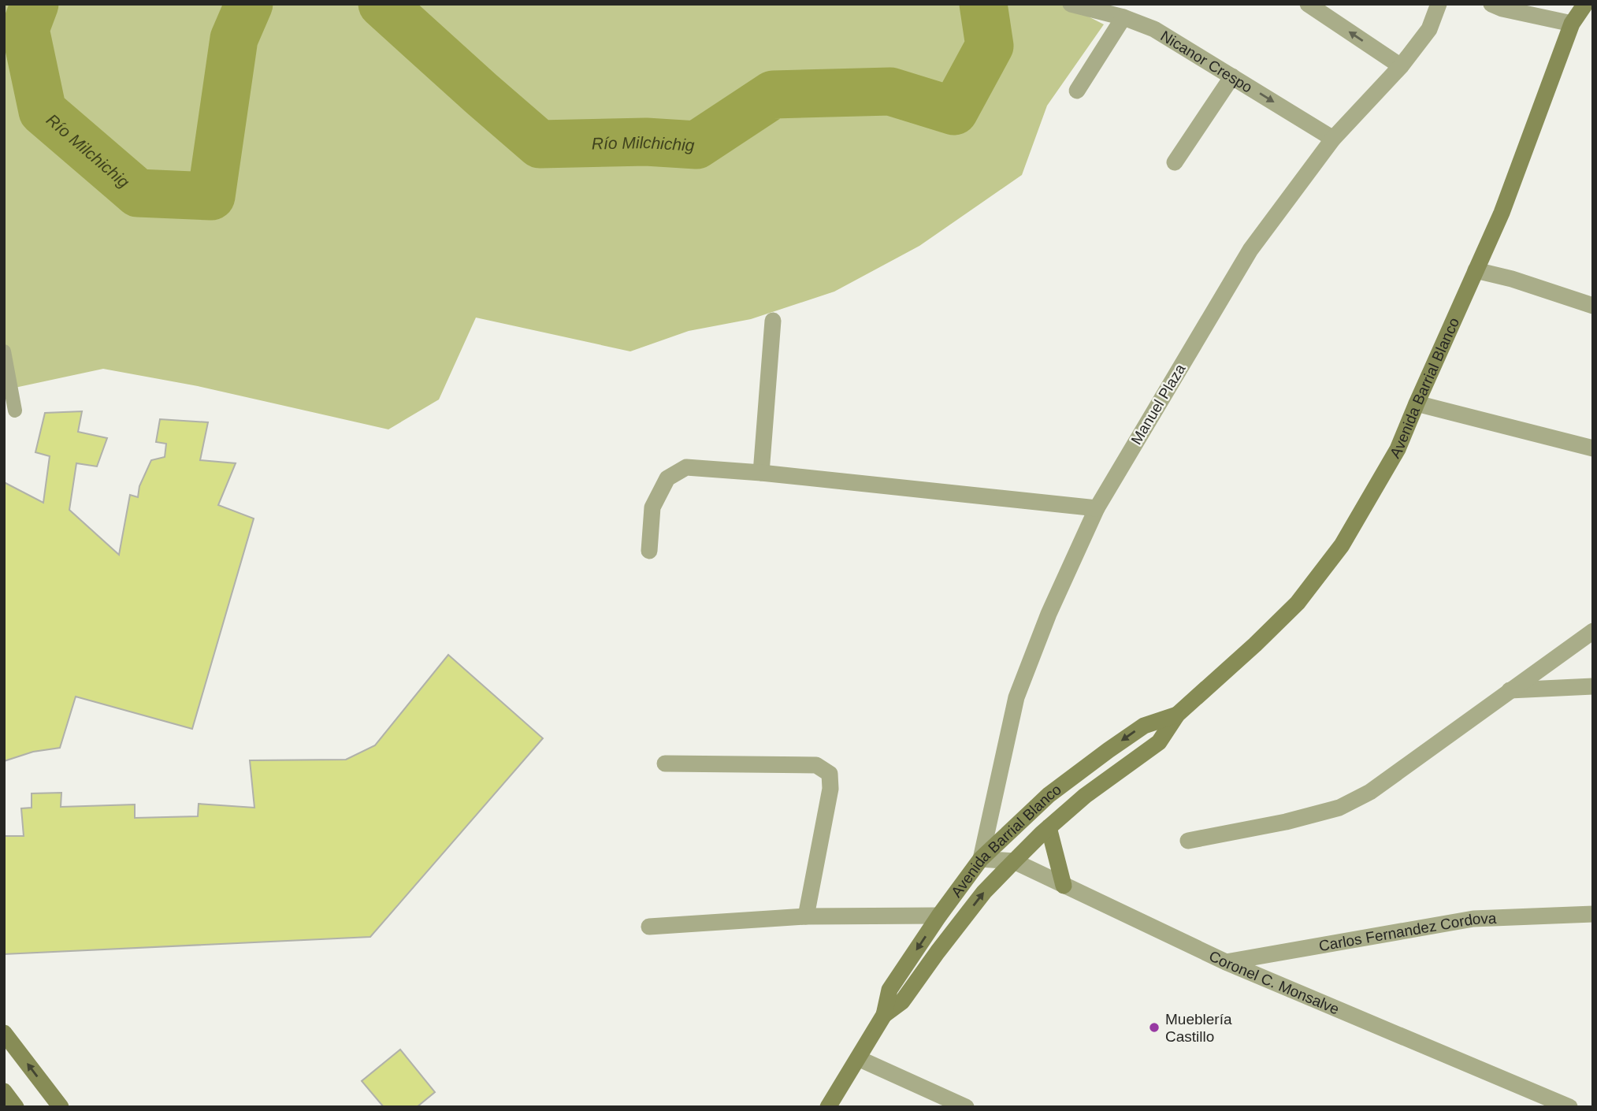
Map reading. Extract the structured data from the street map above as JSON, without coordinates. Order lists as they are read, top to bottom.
{
  "streets": {
    "street": [
      "Nicanor Crespo",
      "Avenida Barrial Blanco",
      "Manuel Plaza",
      "Carlos Fernandez Cordova",
      "Coronel C. Monsalve"
    ]
  },
  "crossings": [
    ["Nicanor Crespo", "Manuel Plaza"],
    ["Avenida Barrial Blanco", "Manuel Plaza"],
    ["Avenida Barrial Blanco", "Coronel C. Monsalve"],
    ["Manuel Plaza", "Coronel C. Monsalve"],
    ["Carlos Fernandez Cordova", "Coronel C. Monsalve"]
  ],
  "water": ["Río Milchichig"],
  "places": ["Mueblería Castillo"]
}
